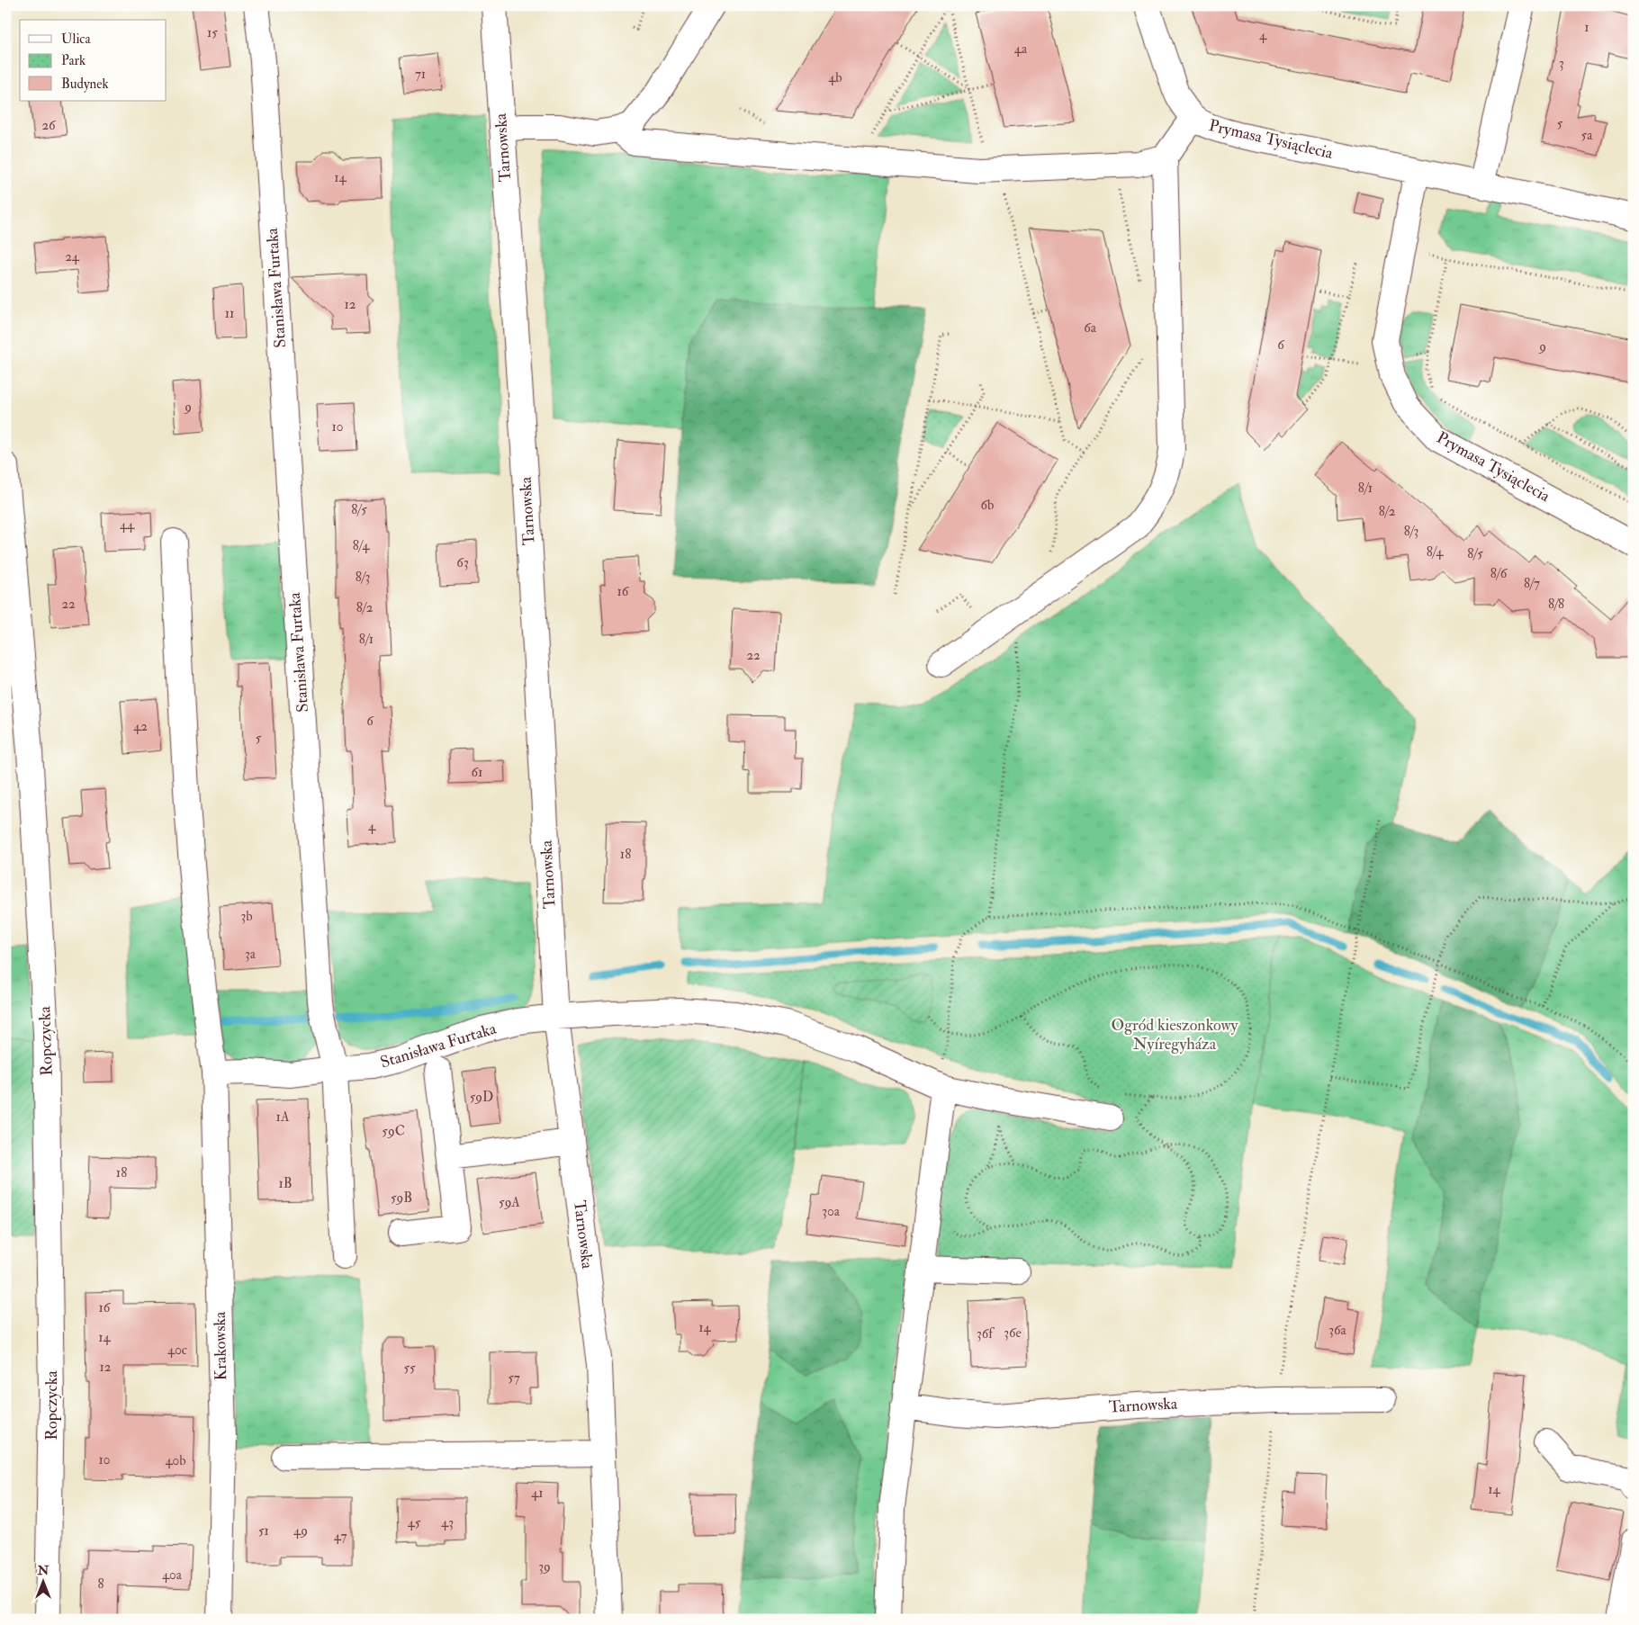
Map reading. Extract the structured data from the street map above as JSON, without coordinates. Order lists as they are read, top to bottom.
{
  "streets": {
    "street": [
      "Prymasa Tysiąclecia",
      "Tarnowska",
      "Stanisława Furtaka",
      "Ropczycka",
      "Krakowska"
    ]
  },
  "crossings": [
    ["Tarnowska", "Stanisława Furtaka"]
  ],
  "parks": ["Ogród kieszonkowy Nyíregyháza"],
  "house_numbers": [
    "1",
    "15",
    "4",
    "4a",
    "3",
    "71",
    "4b",
    "5",
    "26",
    "5a",
    "14",
    "24",
    "12",
    "11",
    "6a",
    "6",
    "9",
    "9",
    "10",
    "8/1",
    "6b",
    "8/5",
    "8/2",
    "44",
    "8/3",
    "8/4",
    "8/4",
    "8/5",
    "63",
    "8/6",
    "8/3",
    "8/7",
    "16",
    "22",
    "8/8",
    "8/2",
    "8/1",
    "22",
    "6",
    "42",
    "5",
    "61",
    "4",
    "18",
    "3b",
    "3a",
    "59D",
    "1A",
    "59C",
    "18",
    "1B",
    "59B",
    "59A",
    "30a",
    "16",
    "14",
    "36a",
    "36e",
    "36f",
    "14",
    "40c",
    "12",
    "55",
    "57",
    "10",
    "40b",
    "14",
    "41",
    "45",
    "43",
    "51",
    "49",
    "47",
    "39",
    "40a",
    "8"
  ],
  "legend": ["Ulica", "Park", "Budynek"],
  "north": "top"
}
